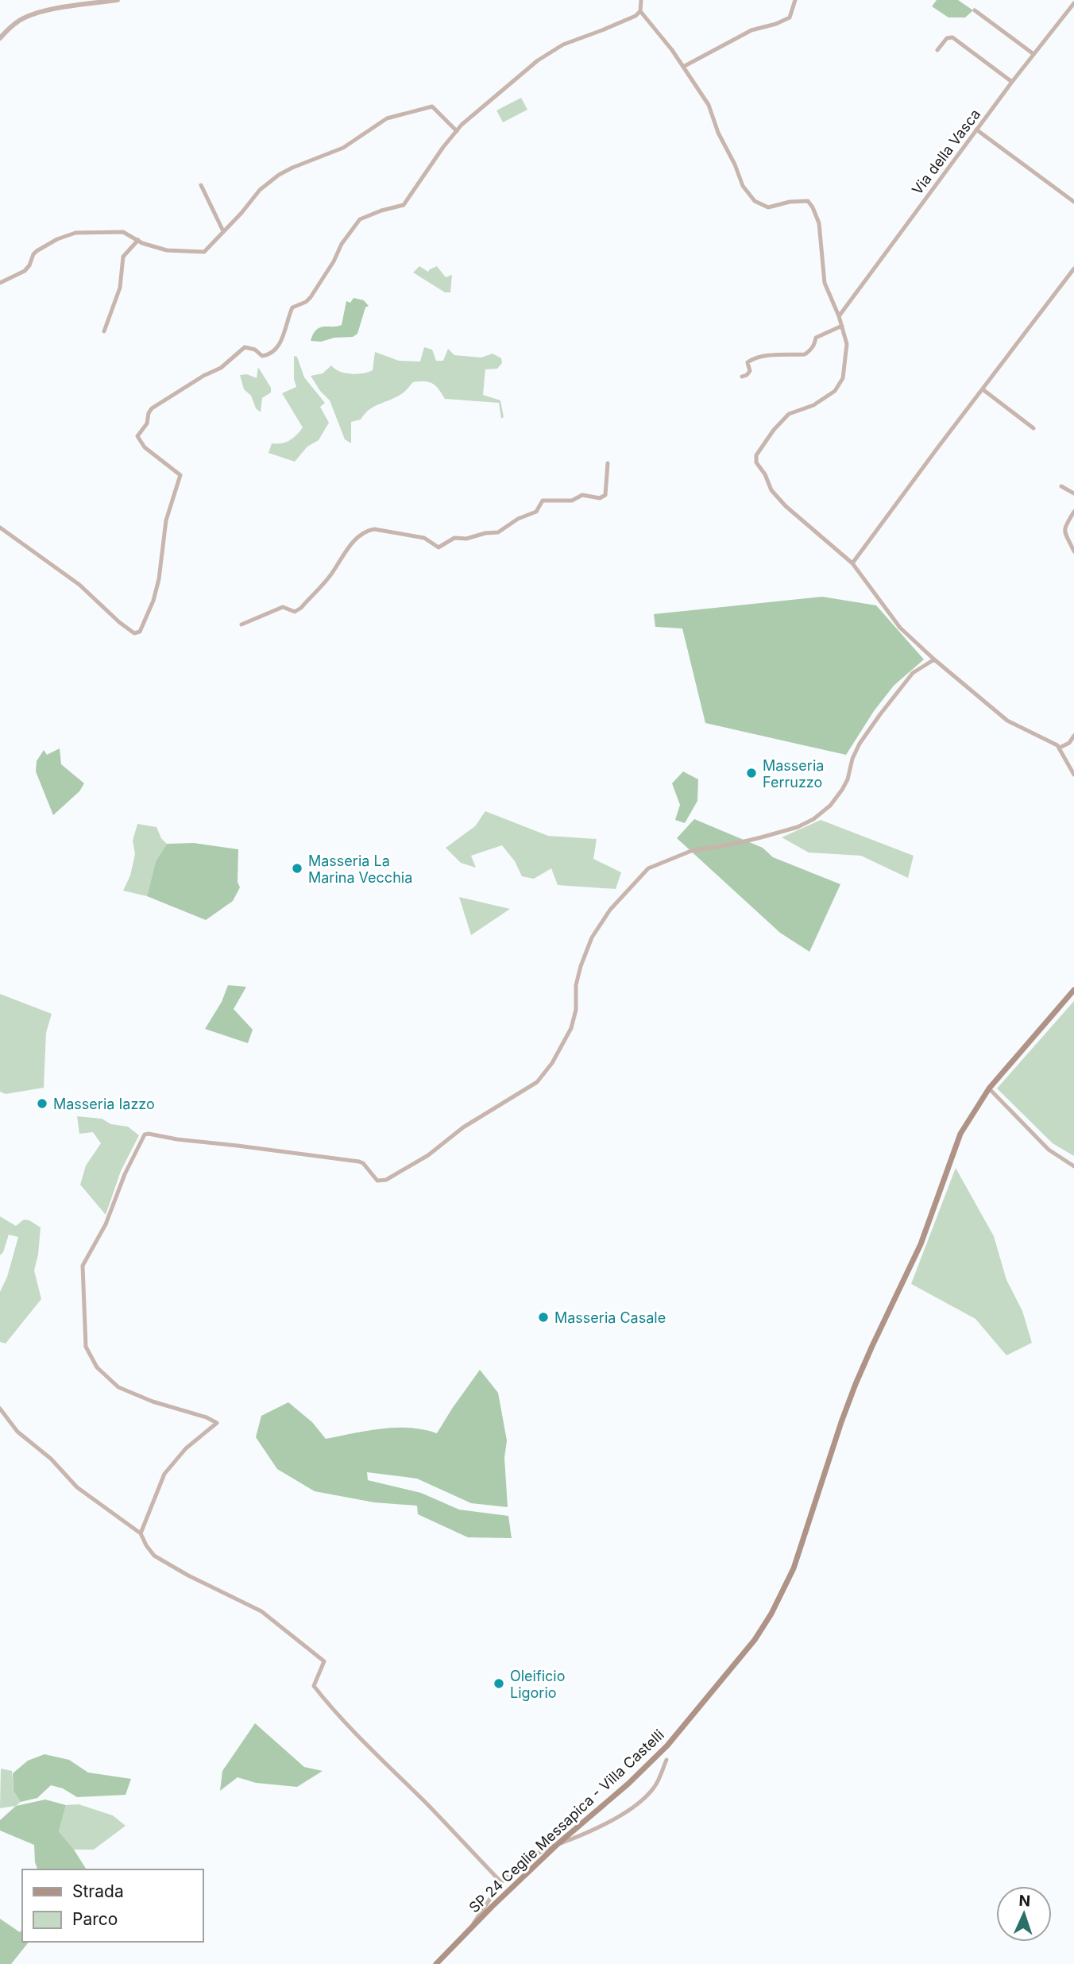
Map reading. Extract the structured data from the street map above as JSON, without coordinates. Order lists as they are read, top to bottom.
{
  "streets": {
    "main road": ["SP 24 Ceglie Messapica - Villa Castelli"],
    "street": ["Via della Vasca"]
  },
  "places": [
    "Masseria Ferruzzo",
    "Masseria La Marina Vecchia",
    "Masseria Iazzo",
    "Masseria Casale",
    "Oleificio Ligorio"
  ],
  "legend": ["Strada", "Parco"],
  "north": "top"
}
